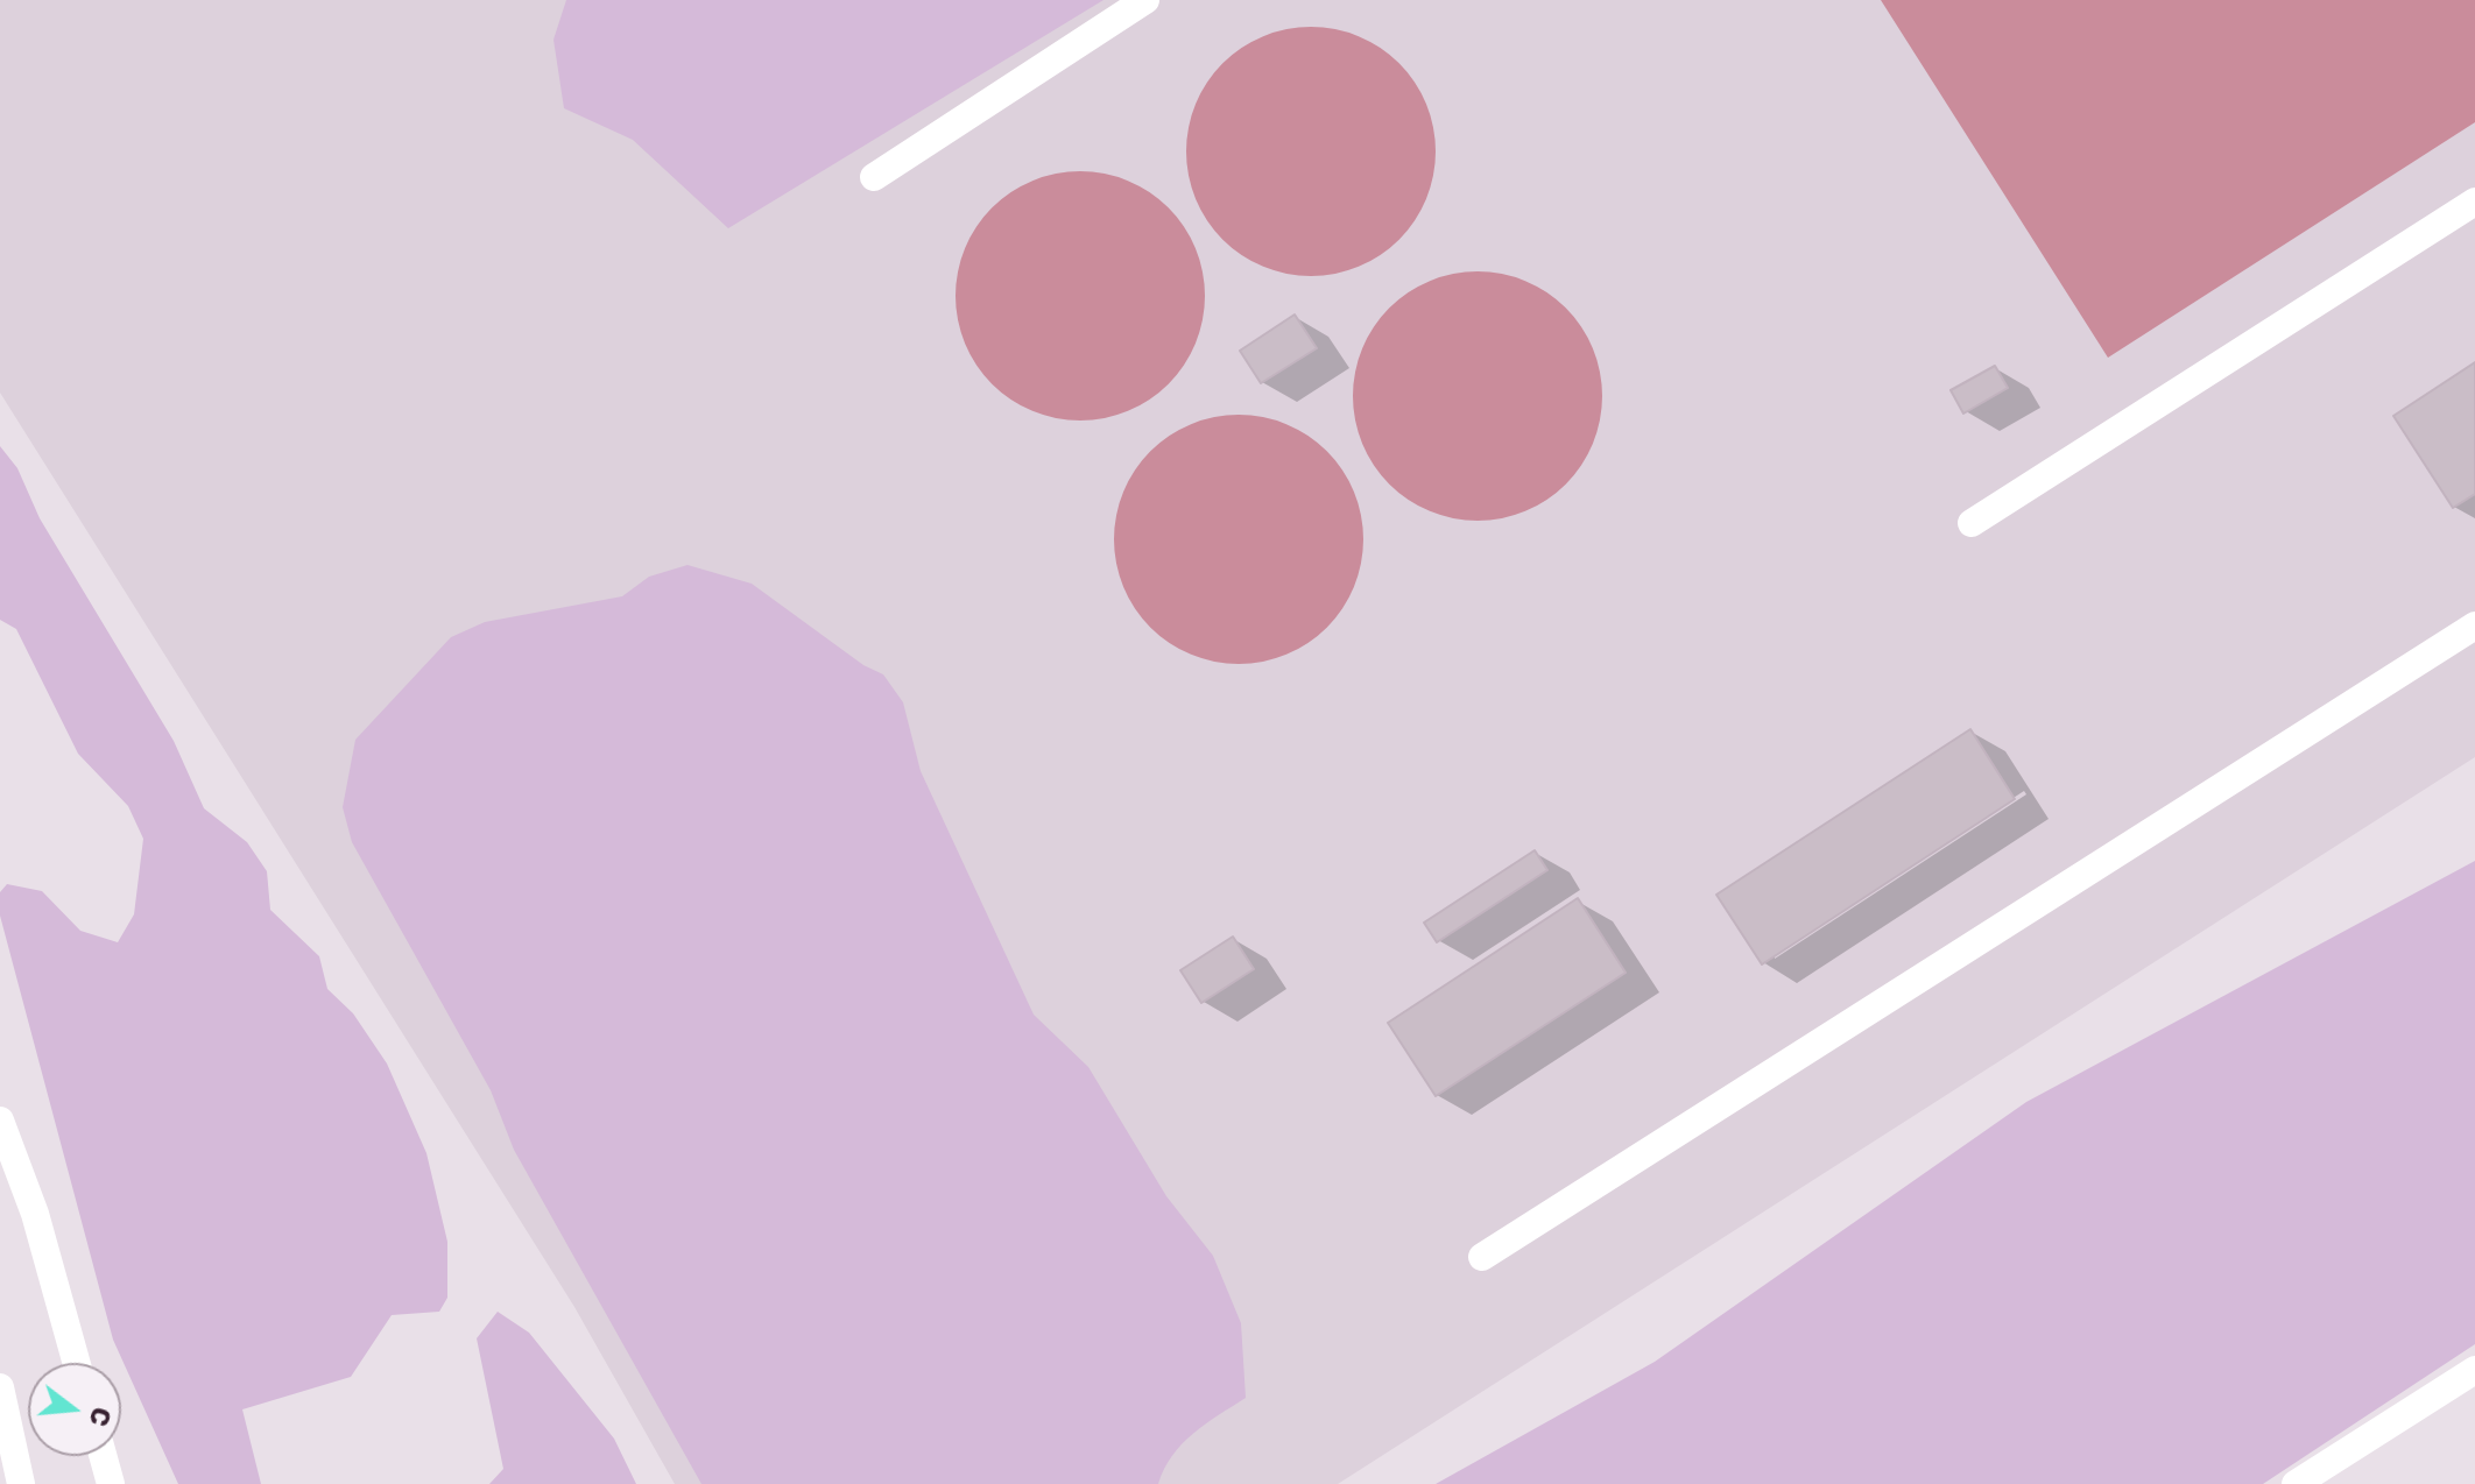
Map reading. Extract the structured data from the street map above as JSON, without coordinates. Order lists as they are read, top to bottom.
{
  "north": "right"
}
